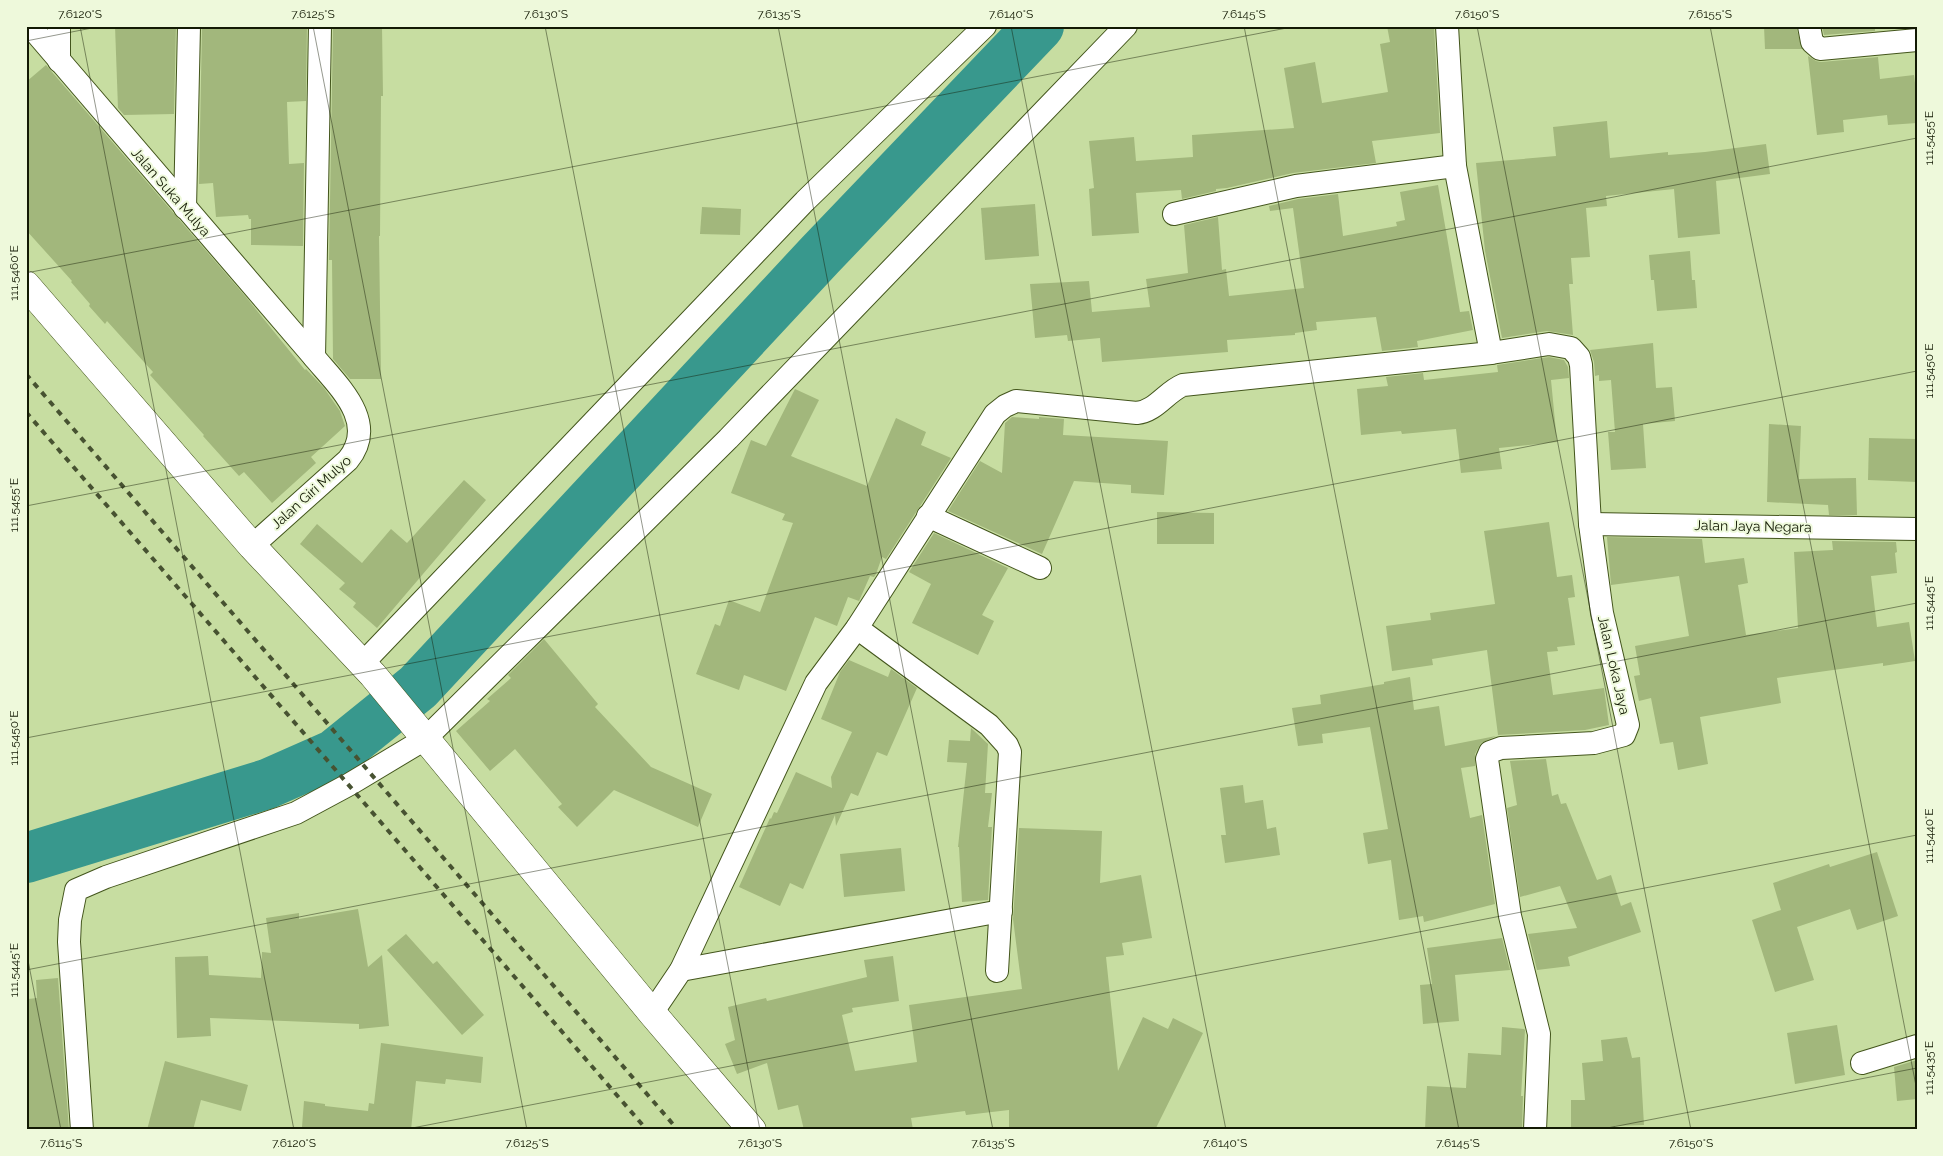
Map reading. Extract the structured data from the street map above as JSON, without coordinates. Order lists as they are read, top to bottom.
{
  "streets": {
    "street": [
      "Jalan Suka Mulya",
      "Jalan Giri Mulyo",
      "Jalan Jaya Negara",
      "Jalan Loka Jaya"
    ]
  },
  "crossings": [
    ["Jalan Suka Mulya", "Jalan Giri Mulyo"],
    ["Jalan Jaya Negara", "Jalan Loka Jaya"]
  ],
  "coordinates": [
    "7.6120°S",
    "7.6125°S",
    "7.6130°S",
    "7.6135°S",
    "7.6140°S",
    "7.6145°S",
    "7.6150°S",
    "7.6155°S",
    "111.5455°E",
    "111.5460°E",
    "111.5450°E",
    "111.5445°E",
    "111.5440°E",
    "111.5435°E",
    "7.6115°S"
  ]
}
